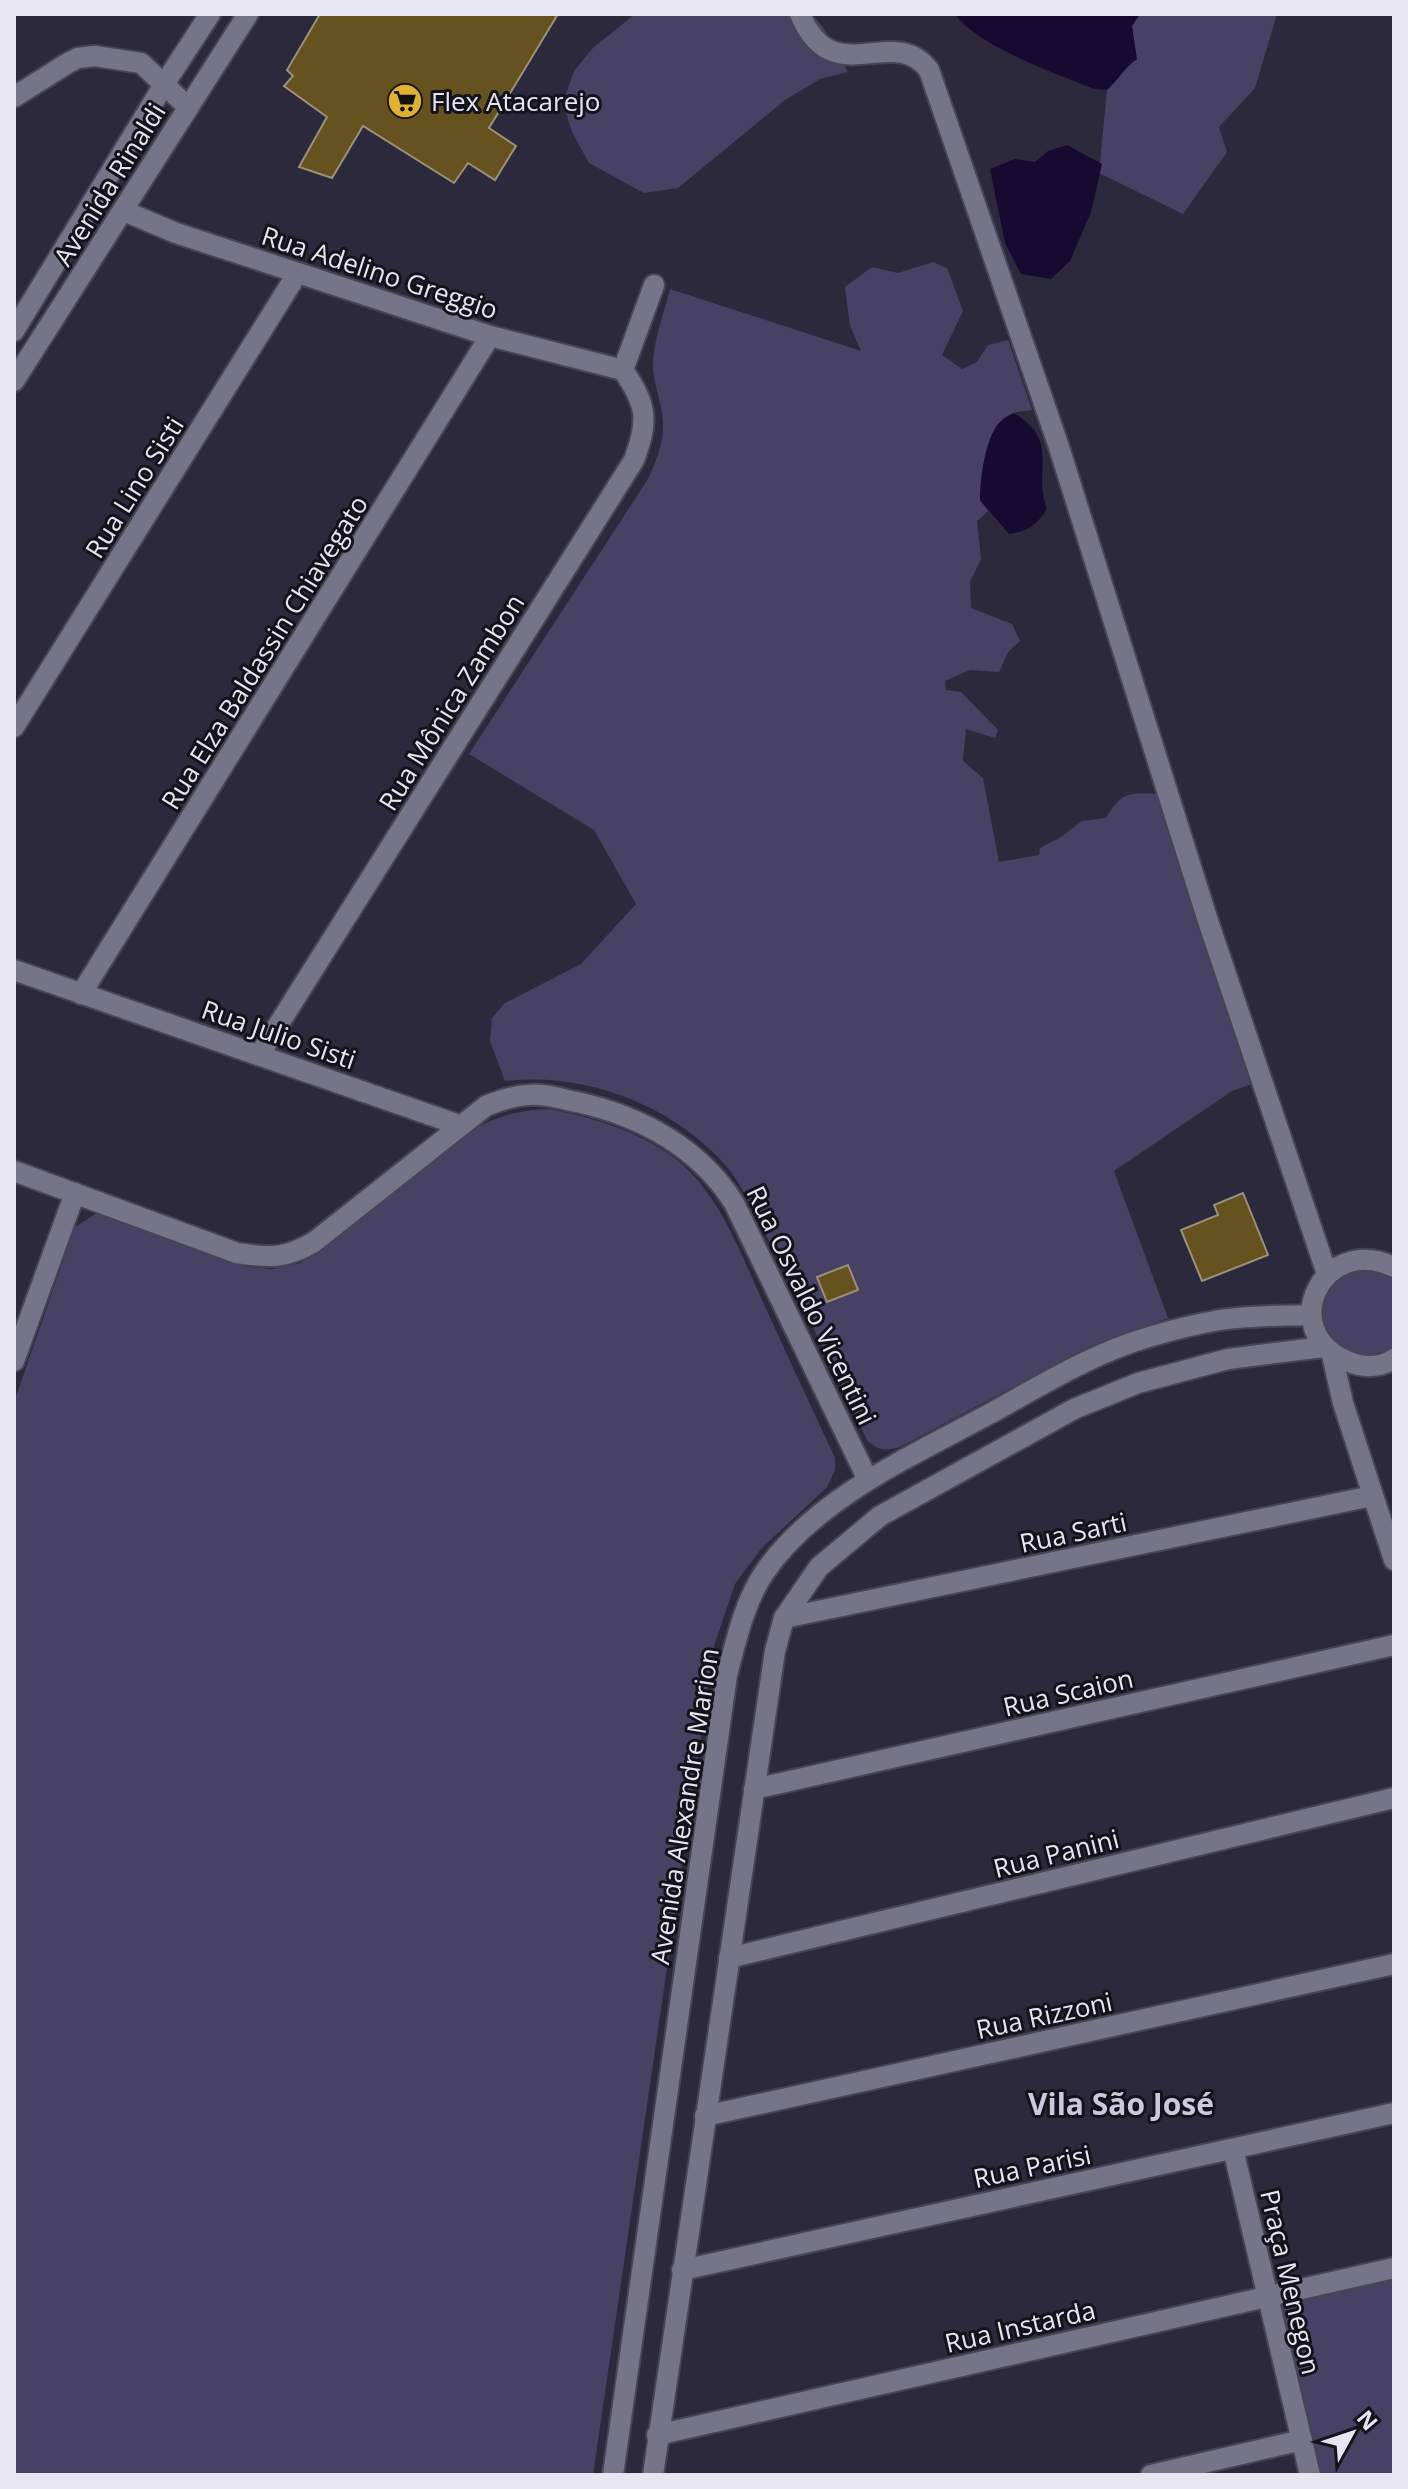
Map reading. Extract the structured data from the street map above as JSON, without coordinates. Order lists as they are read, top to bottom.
{
  "streets": {
    "street": [
      "Avenida Rinaldi",
      "Rua Adelino Greggio",
      "Rua Lino Sisti",
      "Rua Elza Baldassin Chiavegato",
      "Rua Mônica Zambon",
      "Rua Julio Sisti",
      "Rua Osvaldo Vicentini",
      "Rua Sarti",
      "Rua Scaion",
      "Avenida Alexandre Marion",
      "Rua Panini",
      "Rua Rizzoni",
      "Rua Parisi",
      "Praça Menegon",
      "Rua Instarda"
    ]
  },
  "crossings": [
    ["Avenida Rinaldi", "Rua Adelino Greggio"],
    ["Rua Adelino Greggio", "Rua Lino Sisti"],
    ["Rua Adelino Greggio", "Rua Elza Baldassin Chiavegato"],
    ["Rua Adelino Greggio", "Rua Mônica Zambon"],
    ["Rua Elza Baldassin Chiavegato", "Rua Julio Sisti"],
    ["Rua Mônica Zambon", "Rua Julio Sisti"],
    ["Rua Julio Sisti", "Rua Osvaldo Vicentini"],
    ["Rua Osvaldo Vicentini", "Avenida Alexandre Marion"],
    ["Rua Parisi", "Praça Menegon"],
    ["Praça Menegon", "Rua Instarda"]
  ],
  "districts": ["Vila São José"],
  "places": {
    "supermarket": ["Flex Atacarejo"]
  },
  "north": "top right"
}
